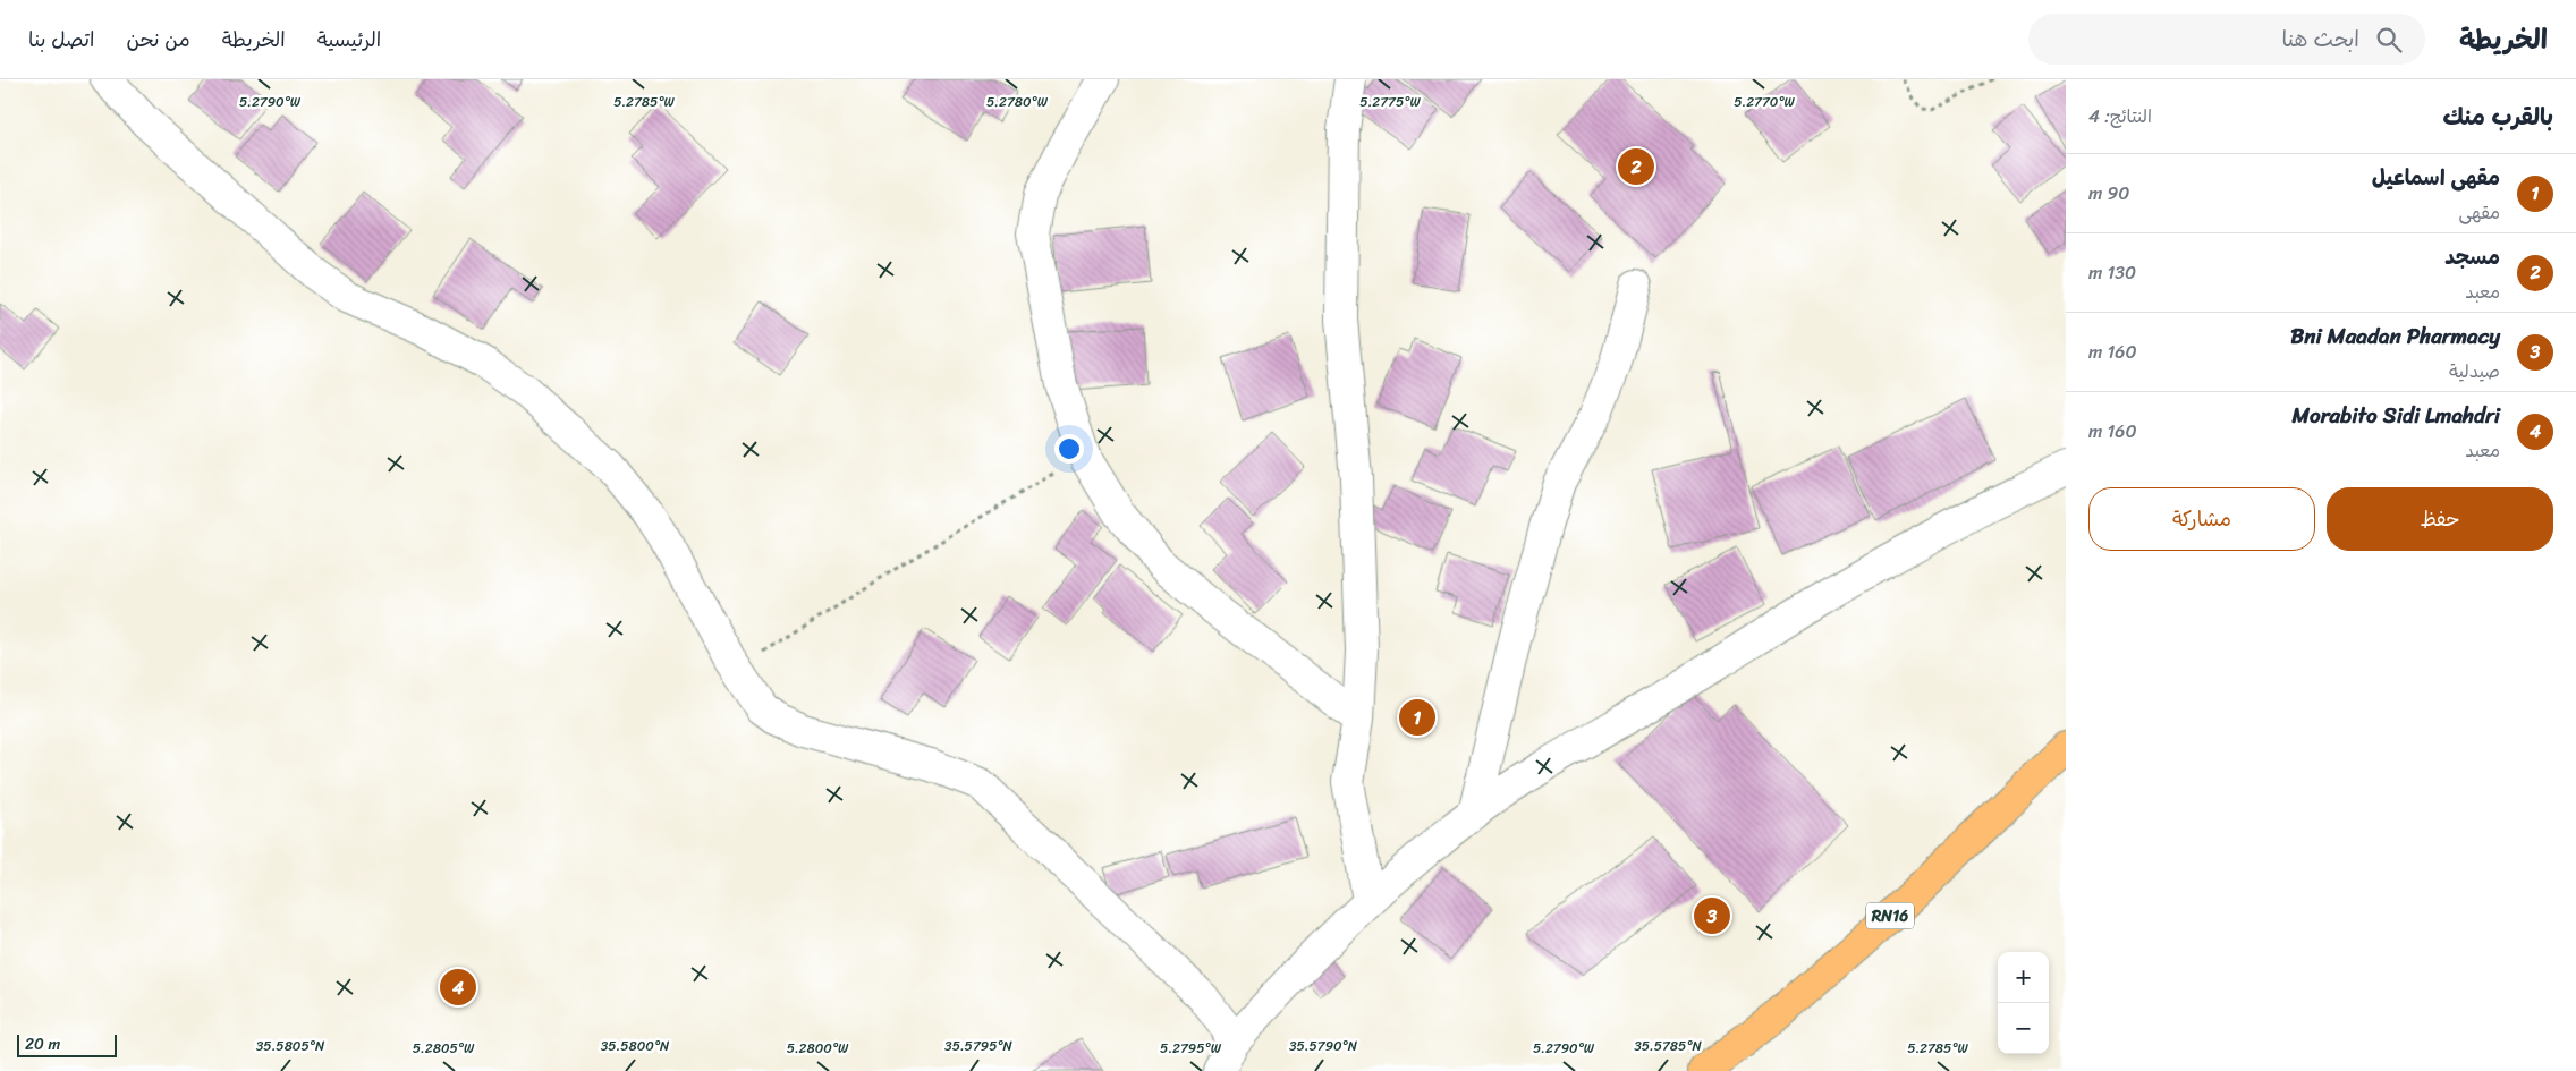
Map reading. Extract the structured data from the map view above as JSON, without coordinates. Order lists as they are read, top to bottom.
{
  "streets": {
    "main road": ["RN16"]
  },
  "scale_bar": "20 m",
  "page": {
    "header": "الخريطة",
    "search": "ابحث هنا",
    "nav": [
      "الرئيسية",
      "الخريطة",
      "من نحن",
      "اتصل بنا"
    ],
    "heading": ["بالقرب منك", "النتائج: 4"],
    "pins": [
      "2",
      "1",
      "3",
      "4"
    ],
    "list": [
      {
        "mark": "1",
        "name": "مقهى اسماعيل",
        "note": "مقهى",
        "value": "90 m"
      },
      {
        "mark": "2",
        "name": "مسجد",
        "note": "معبد",
        "value": "130 m"
      },
      {
        "mark": "3",
        "name": "Bni Maadan Pharmacy",
        "note": "صيدلية",
        "value": "160 m"
      },
      {
        "mark": "4",
        "name": "Morabito Sidi Lmahdri",
        "note": "معبد",
        "value": "160 m"
      }
    ],
    "buttons": ["حفظ", "مشاركة"],
    "map_buttons": ["+", "−"],
    "scale": "20 m"
  },
  "coordinates": [
    "5.2790°W",
    "5.2785°W",
    "5.2780°W",
    "5.2775°W",
    "5.2770°W",
    "35.5805°N",
    "35.5800°N",
    "35.5795°N",
    "35.5790°N",
    "35.5785°N",
    "5.2805°W",
    "5.2800°W",
    "5.2795°W"
  ]
}
